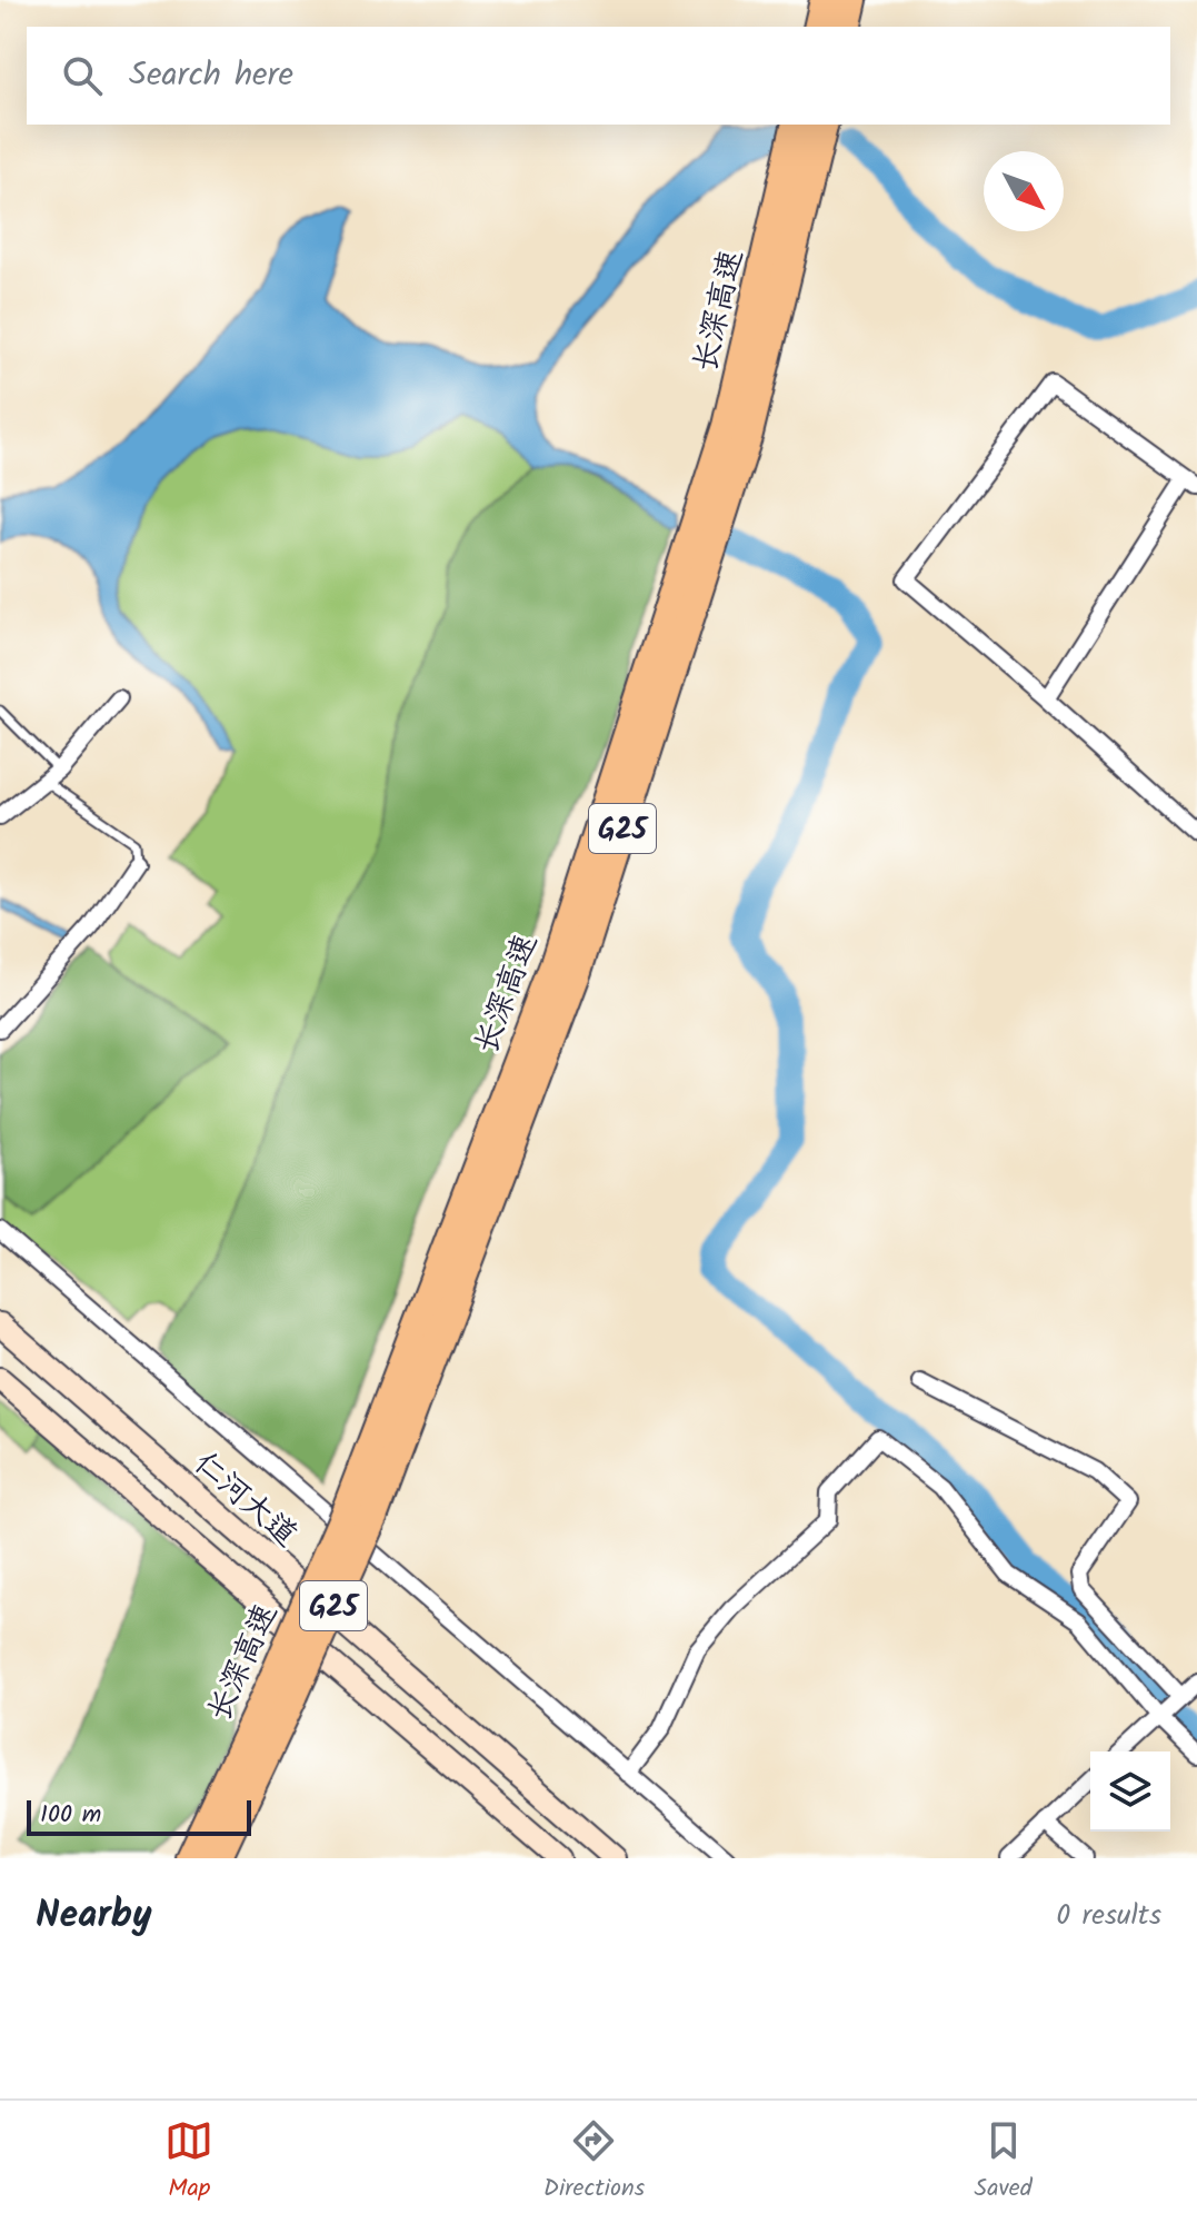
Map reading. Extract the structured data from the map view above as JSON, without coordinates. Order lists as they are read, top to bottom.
{
  "streets": {
    "highway": ["长深高速", "G25"],
    "main road": ["仁河大道"]
  },
  "scale_bar": "100 m",
  "north": "bottom right",
  "page": {
    "search": "Search here",
    "scale": "100 m",
    "heading": ["Nearby", "0 results"],
    "nav": ["Map", "Directions", "Saved"]
  }
}
